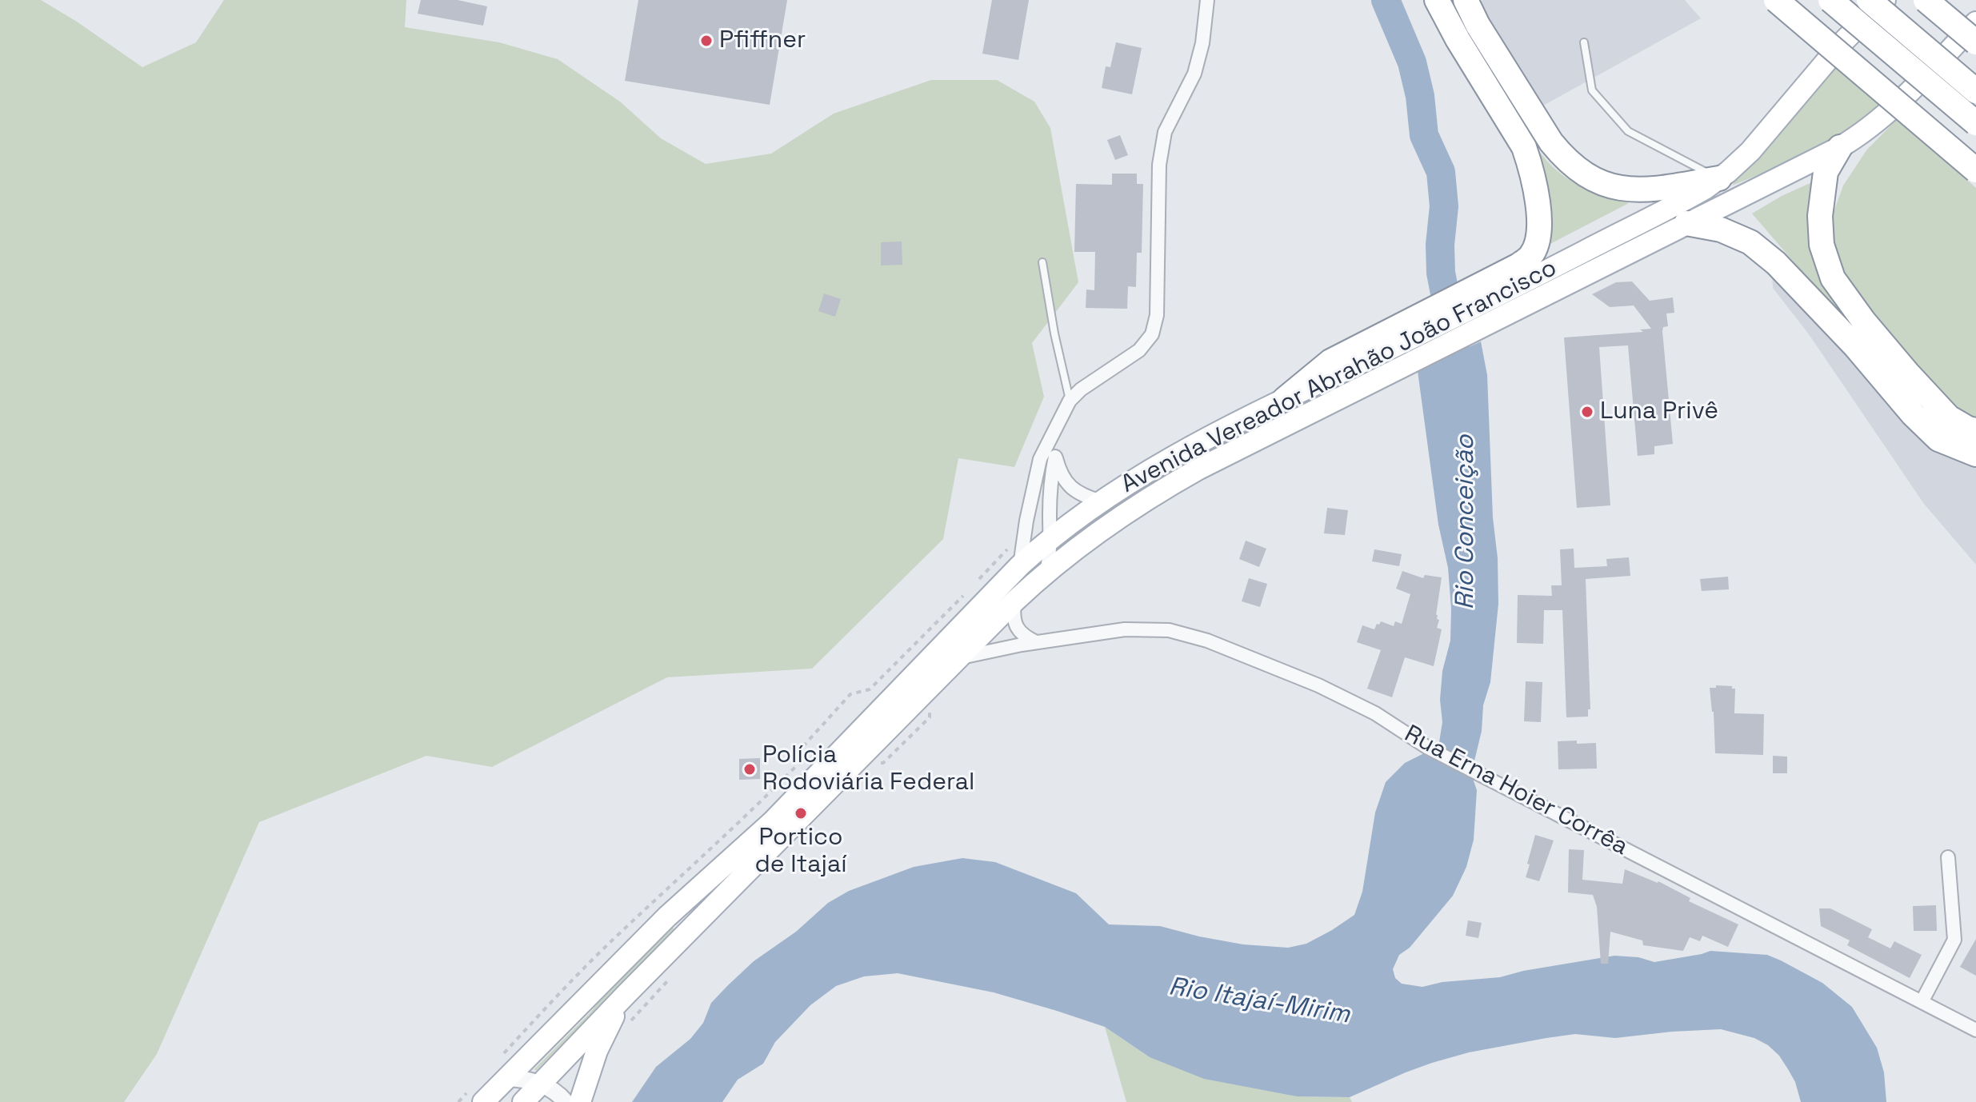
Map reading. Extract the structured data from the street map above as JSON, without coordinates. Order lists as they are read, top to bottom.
{
  "streets": {
    "main road": ["Avenida Vereador Abrahão João Francisco"],
    "street": ["Rua Erna Hoier Corrêa"]
  },
  "crossings": [
    ["Avenida Vereador Abrahão João Francisco", "Rua Erna Hoier Corrêa"]
  ],
  "water": ["Rio Conceição", "Rio Itajaí-Mirim"],
  "places": [
    "Pfiffner",
    "Luna Privê",
    "Polícia Rodoviária Federal",
    "Portico de Itajaí"
  ]
}
